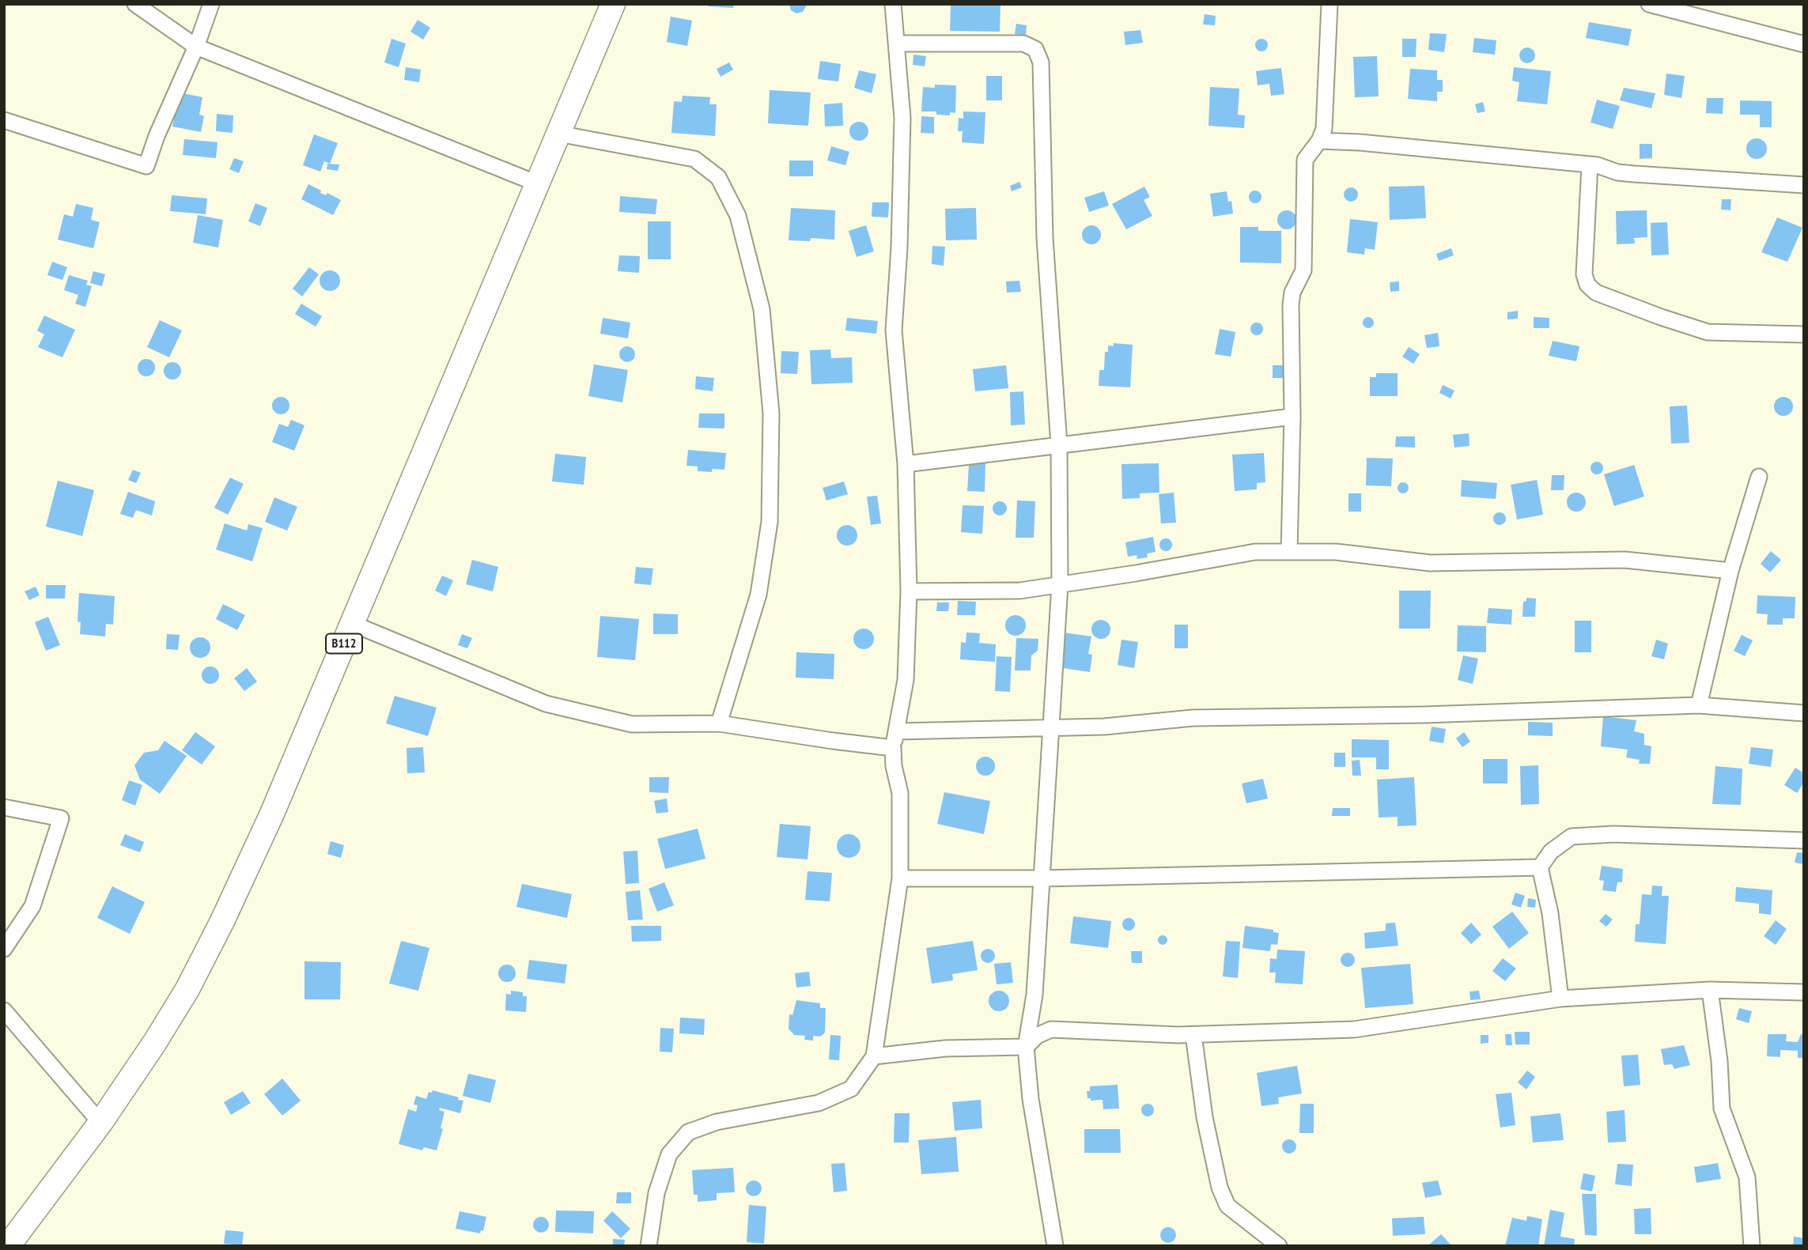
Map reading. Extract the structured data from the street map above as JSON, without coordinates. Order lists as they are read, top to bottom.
{
  "streets": {
    "main road": ["B112"]
  }
}
